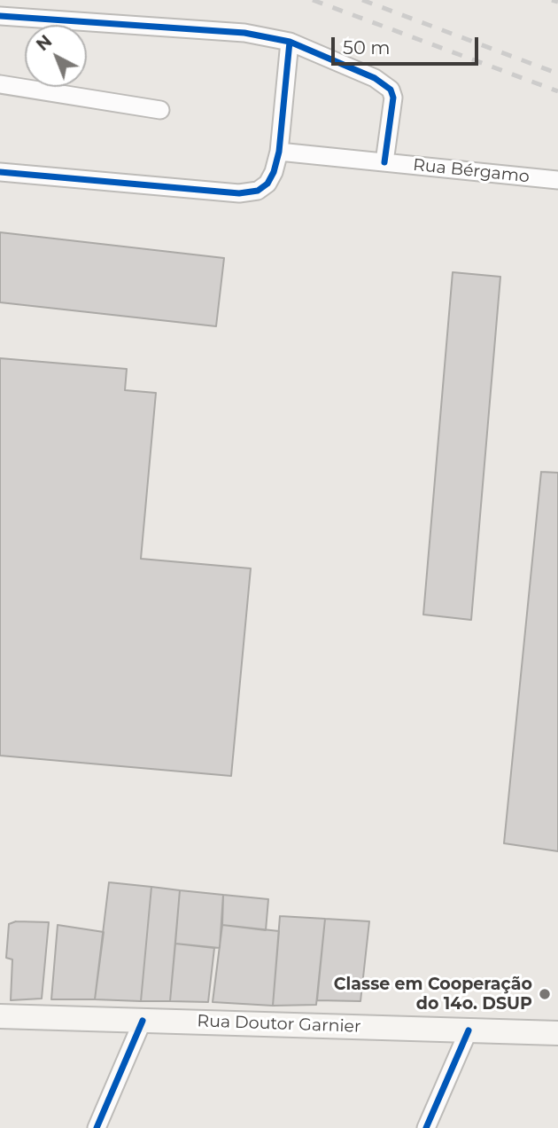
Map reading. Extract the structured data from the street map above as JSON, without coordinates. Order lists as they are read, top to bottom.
{
  "streets": {
    "main road": ["Rua Doutor Garnier"],
    "street": ["Rua Bérgamo"]
  },
  "places": ["Classe em Cooperação do 14o. DSUP"],
  "scale_bar": "50 m",
  "north": "top left"
}
